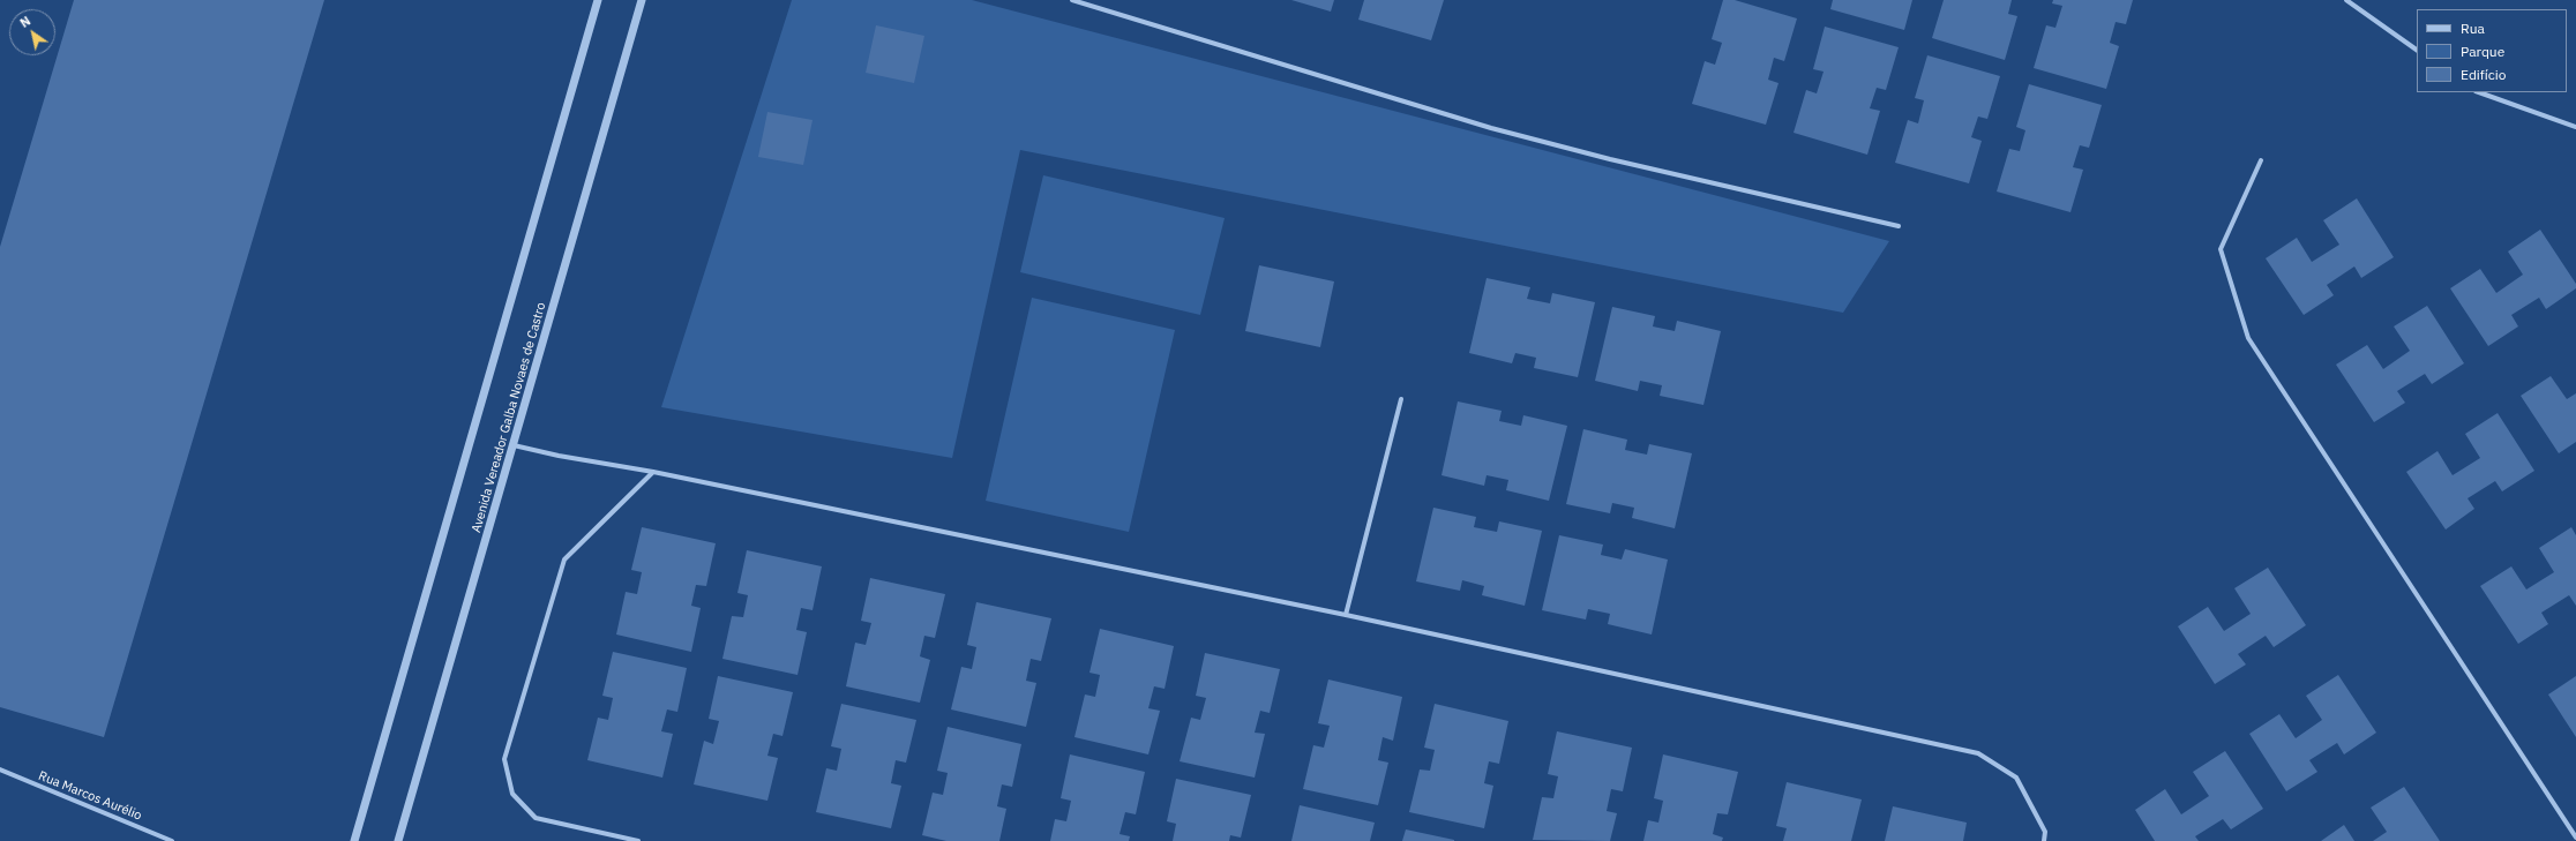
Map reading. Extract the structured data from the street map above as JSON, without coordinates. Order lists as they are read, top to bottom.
{
  "streets": {
    "street": ["Avenida Vereador Galba Novaes de Castro", "Rua Marcos Aurélio"]
  },
  "legend": ["Rua", "Parque", "Edifício"],
  "north": "top left"
}
